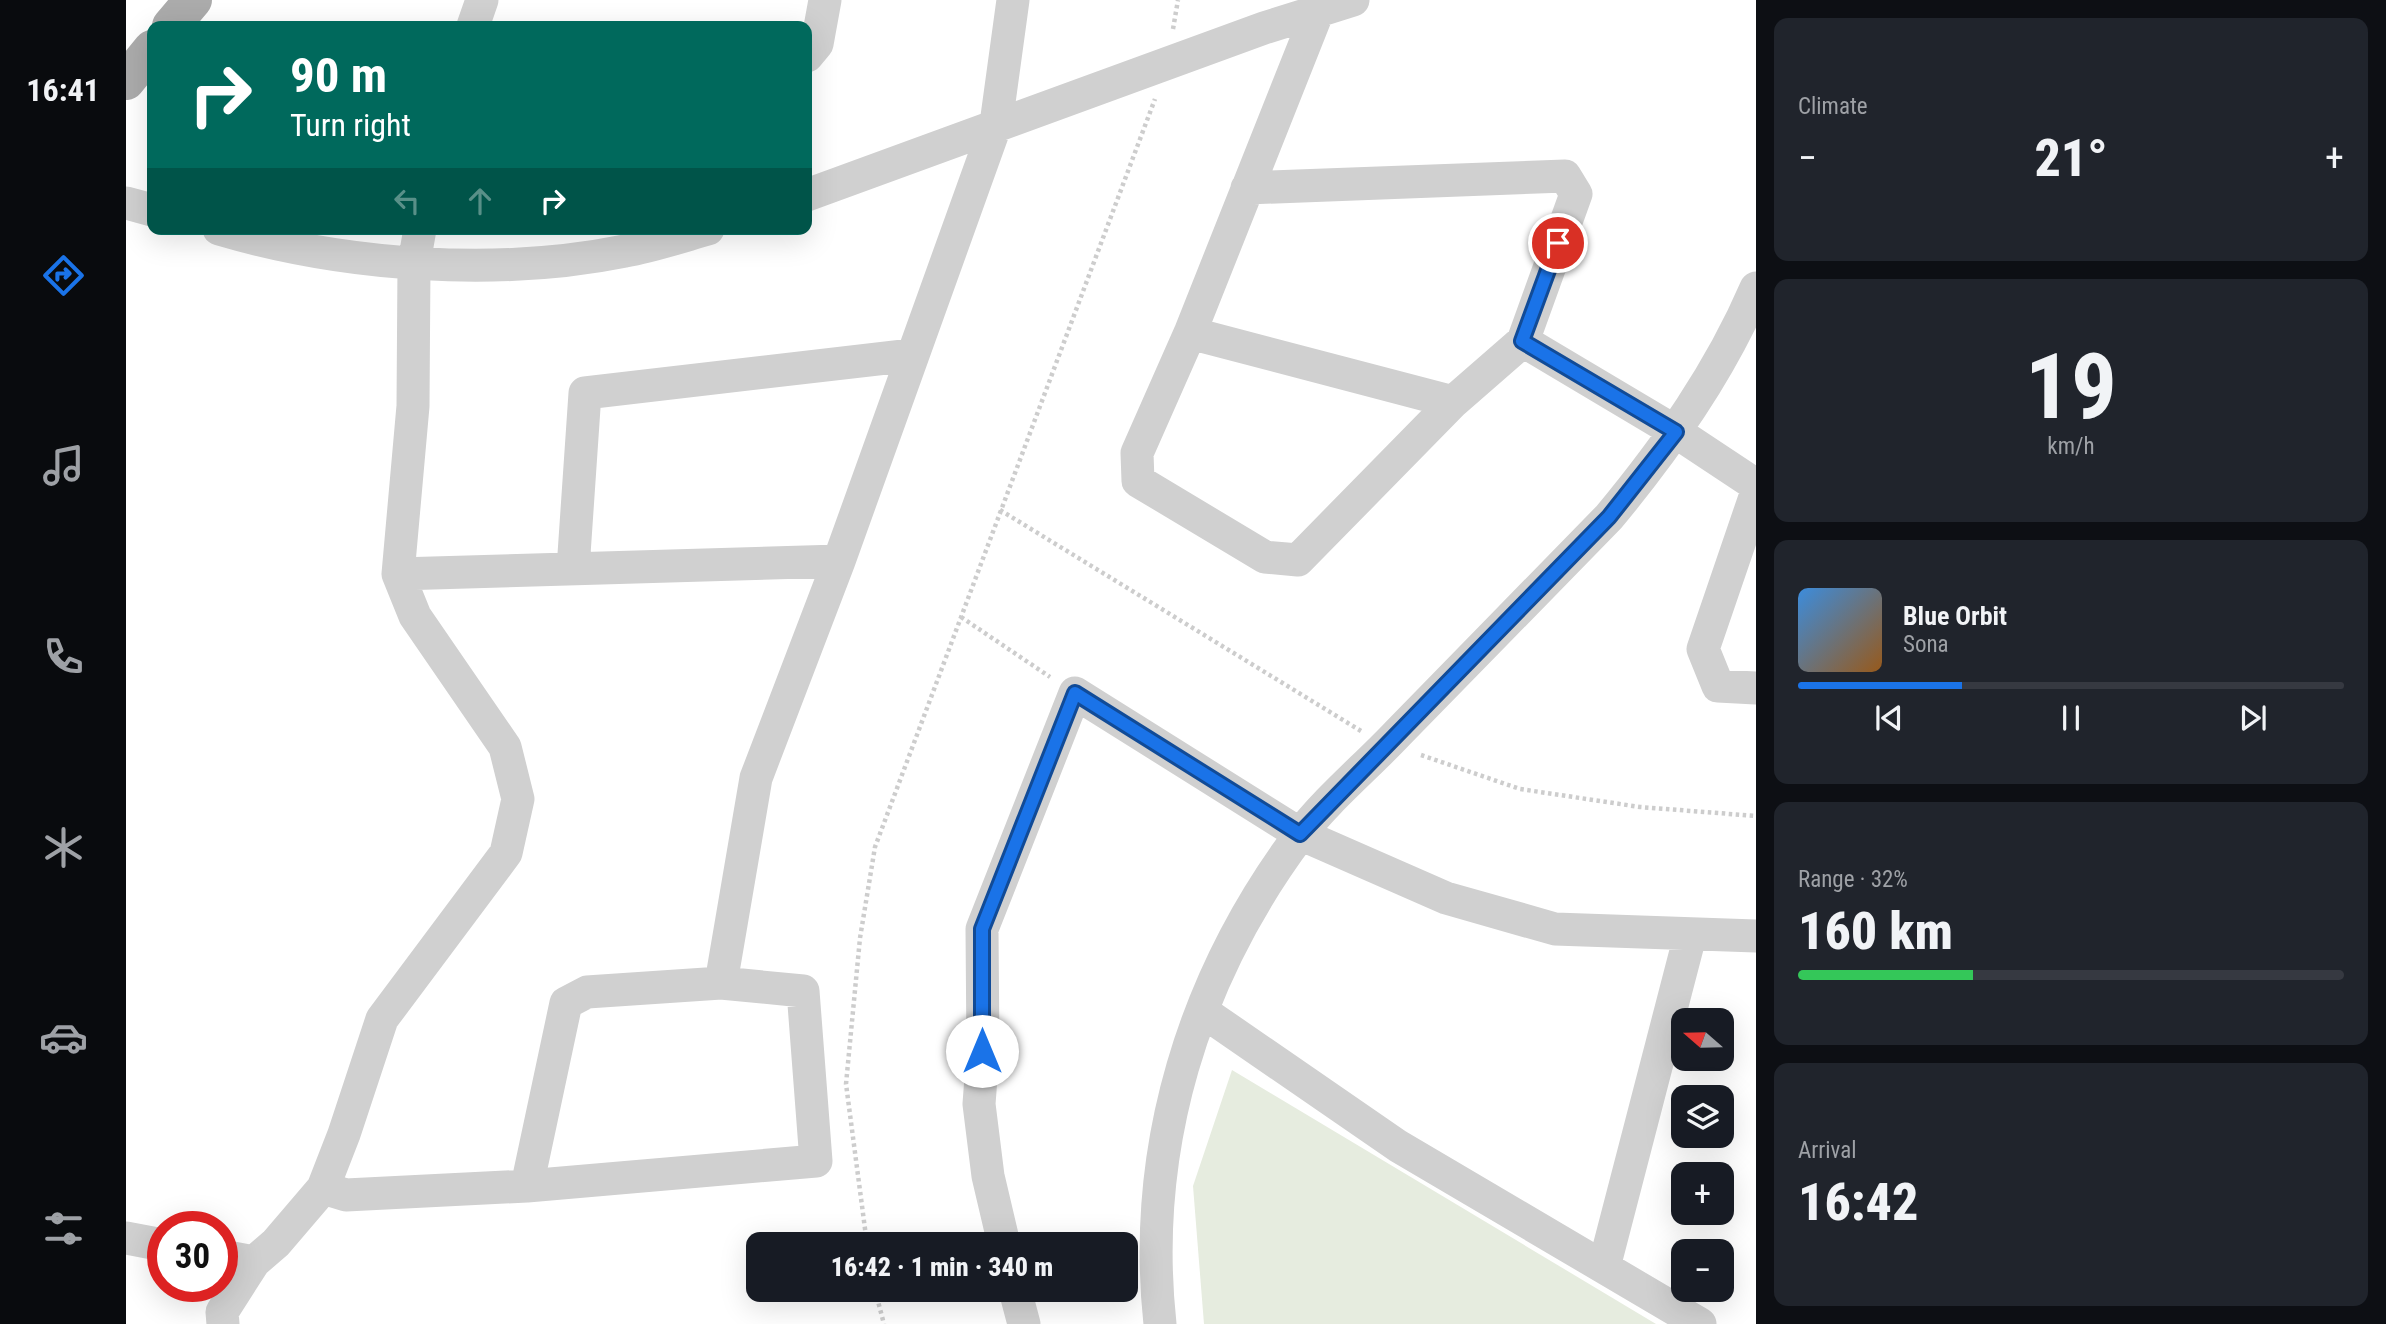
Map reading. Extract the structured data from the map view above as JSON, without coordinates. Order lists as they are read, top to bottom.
{
  "north": "left",
  "page": {
    "tabs": "16:41",
    "tile": [
      "Climate",
      ["19", "km/h"],
      ["Range · 32%", "160 km"],
      ["Arrival", "16:42"]
    ],
    "turn": ["90 m", "Turn right"],
    "heat": ["−", "21°", "+"],
    "song": ["Blue Orbit", "Sona"],
    "map_buttons": ["+", "−"],
    "limit": "30",
    "trip": "16:42 · 1 min · 340 m"
  }
}
